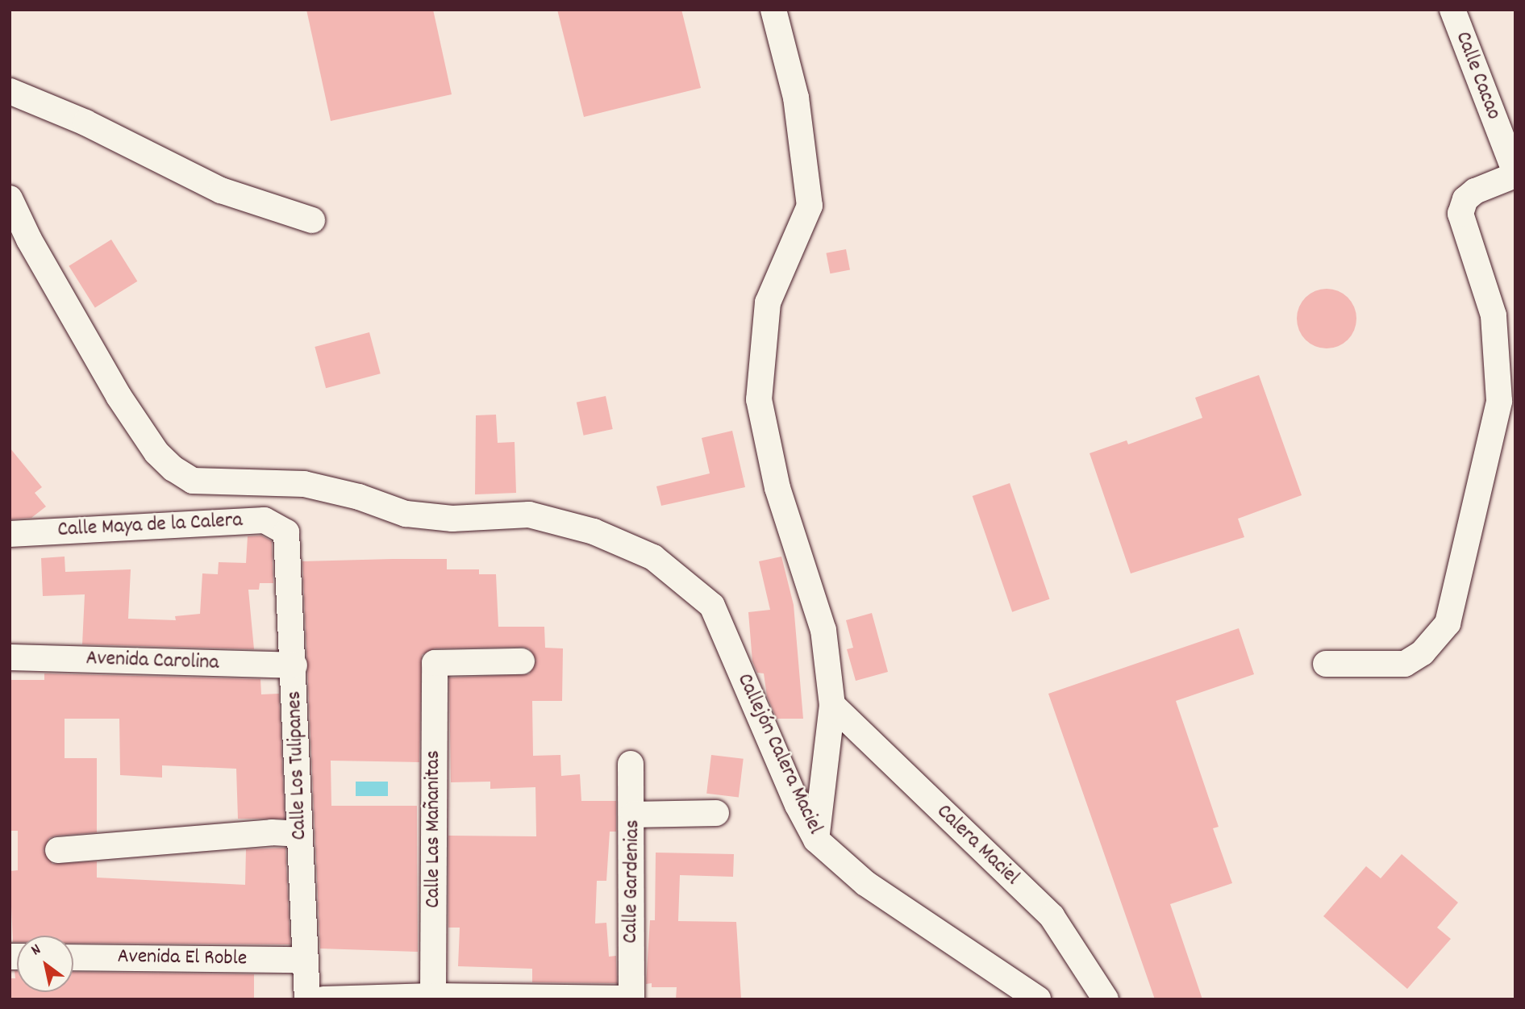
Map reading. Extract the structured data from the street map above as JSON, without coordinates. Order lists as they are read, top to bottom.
{
  "streets": {
    "street": [
      "Calle Cacao",
      "Calle Maya de la Calera",
      "Avenida Carolina",
      "Callejón Calera Maciel",
      "Calle Los Tulipanes",
      "Calle Las Mañanitas",
      "Calera Maciel",
      "Calle Gardenias",
      "Avenida El Roble"
    ]
  },
  "crossings": [
    ["Calle Maya de la Calera", "Callejón Calera Maciel"],
    ["Calle Maya de la Calera", "Calle Los Tulipanes"],
    ["Avenida Carolina", "Calle Los Tulipanes"],
    ["Calle Los Tulipanes", "Avenida El Roble"]
  ],
  "north": "top left"
}
